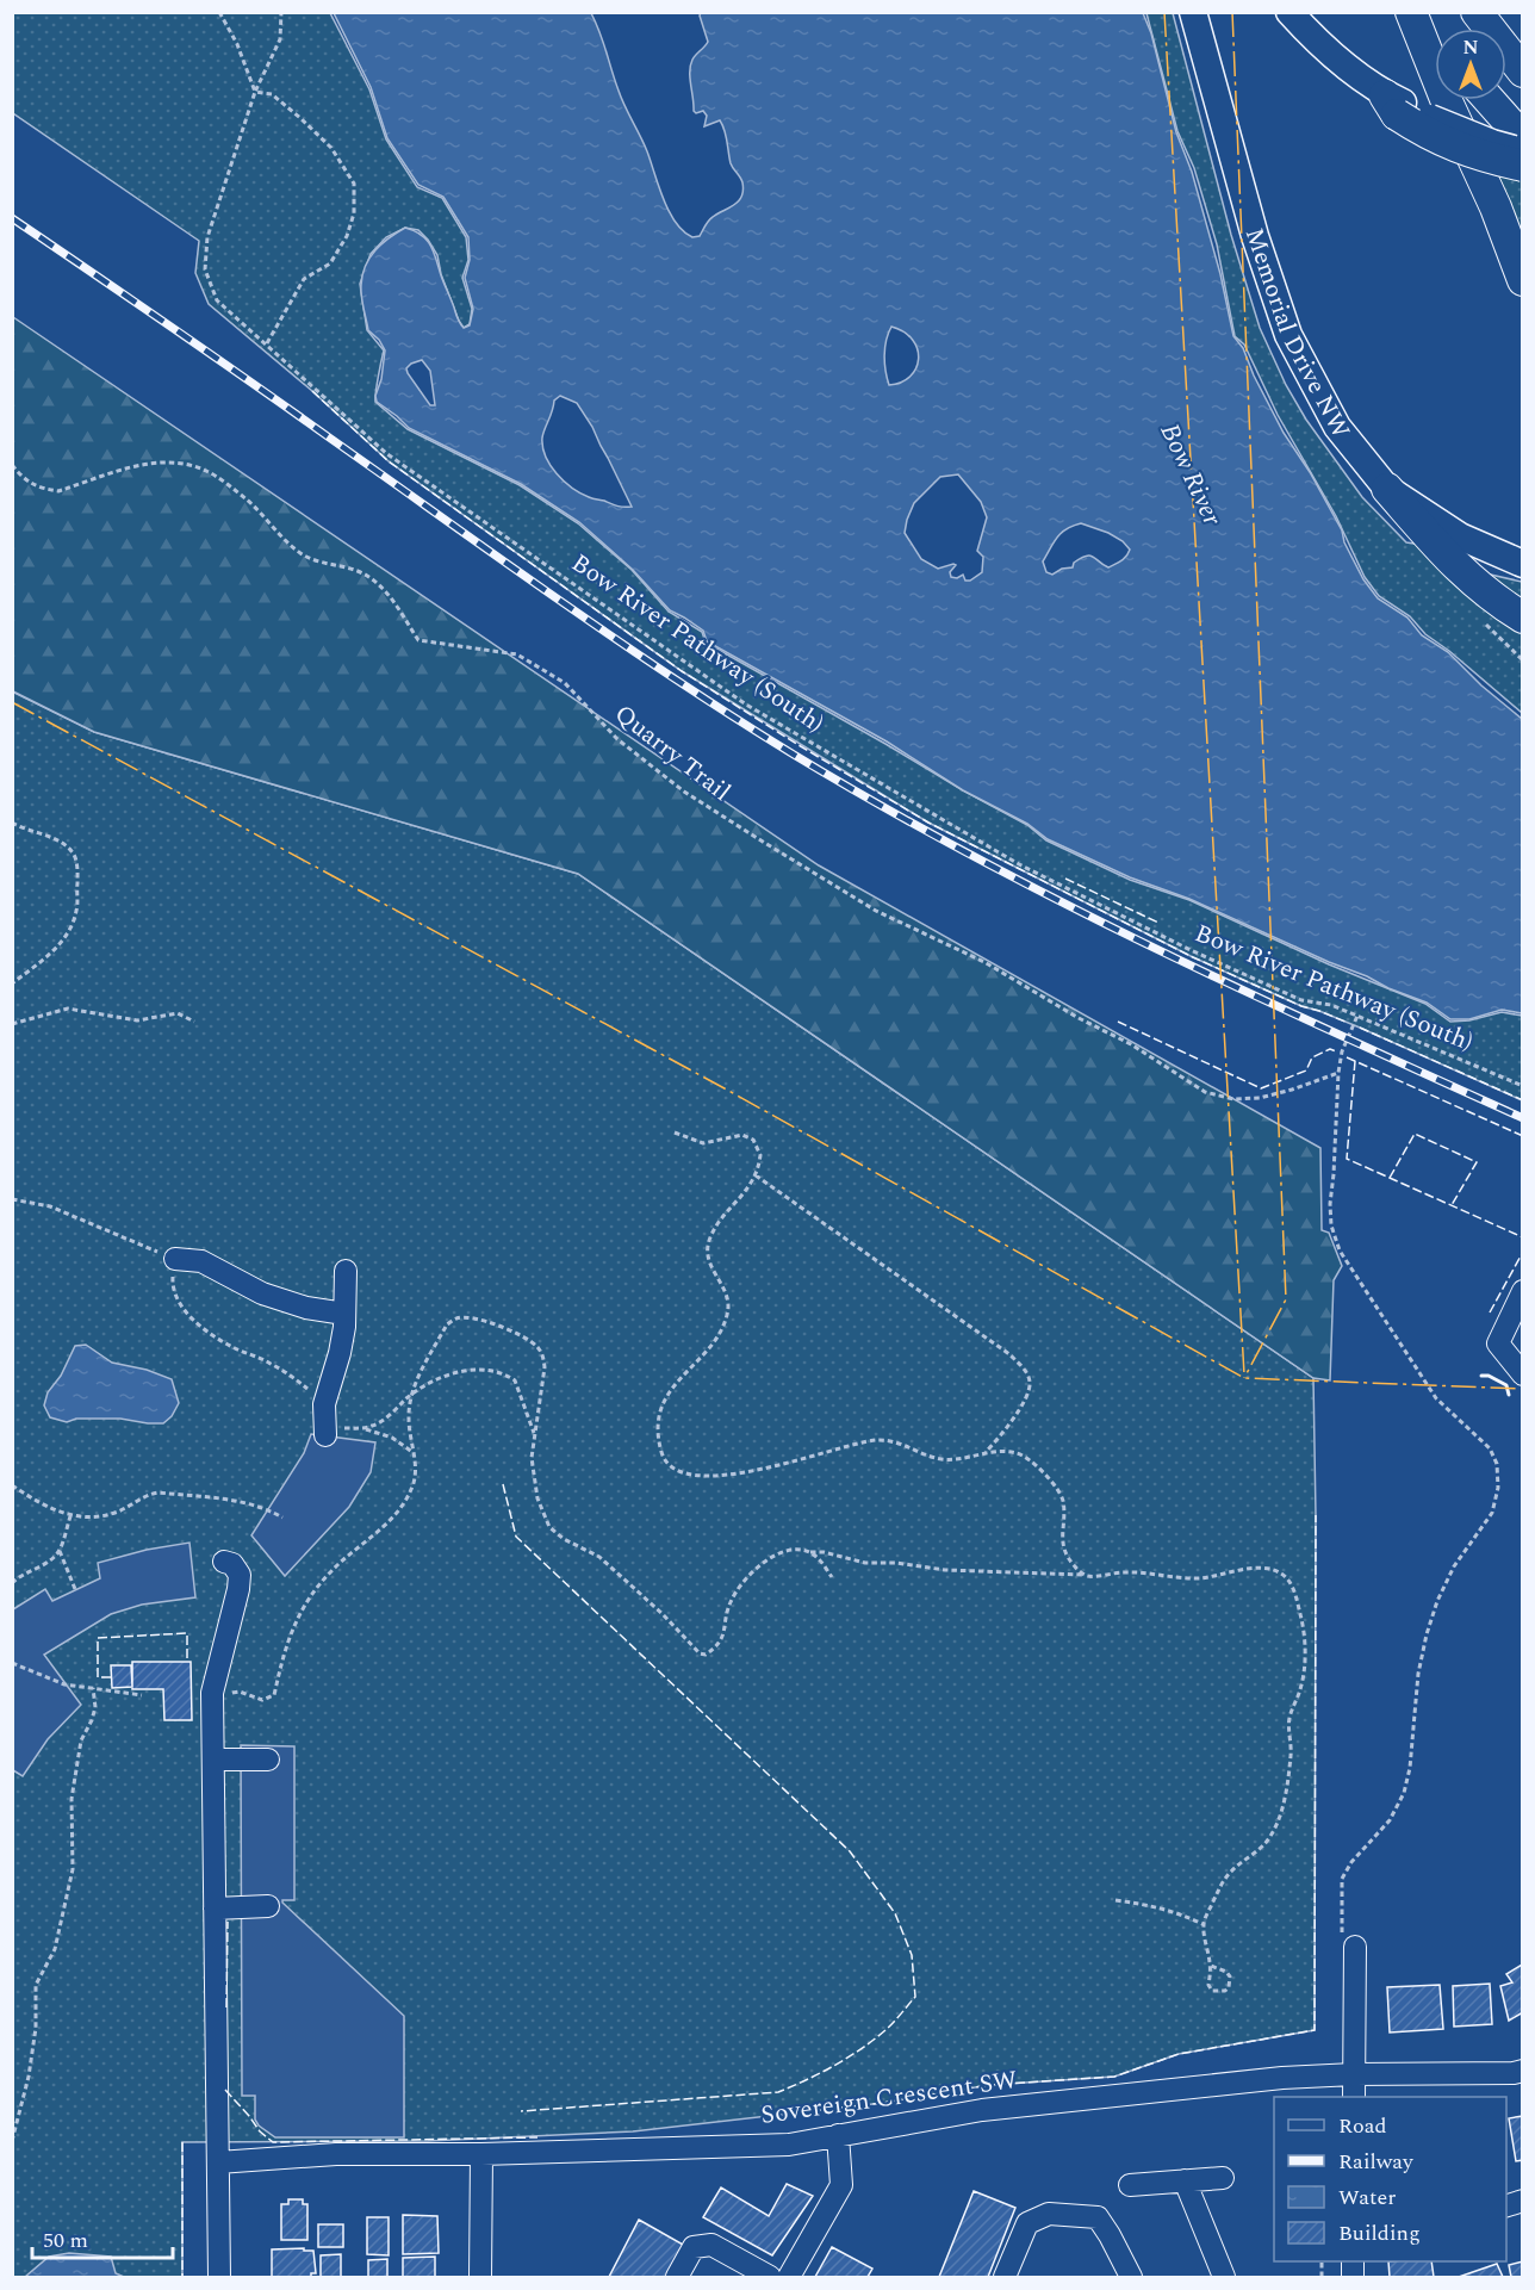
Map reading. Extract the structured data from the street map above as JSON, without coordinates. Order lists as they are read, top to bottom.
{
  "streets": {
    "main road": ["Memorial Drive NW"],
    "street": ["Sovereign Crescent SW"],
    "path": ["Bow River Pathway (South)", "Quarry Trail"]
  },
  "water": ["Bow River"],
  "legend": [
    "Road",
    "Railway",
    "Water",
    "Building"
  ],
  "scale_bar": "50 m",
  "north": "top"
}
